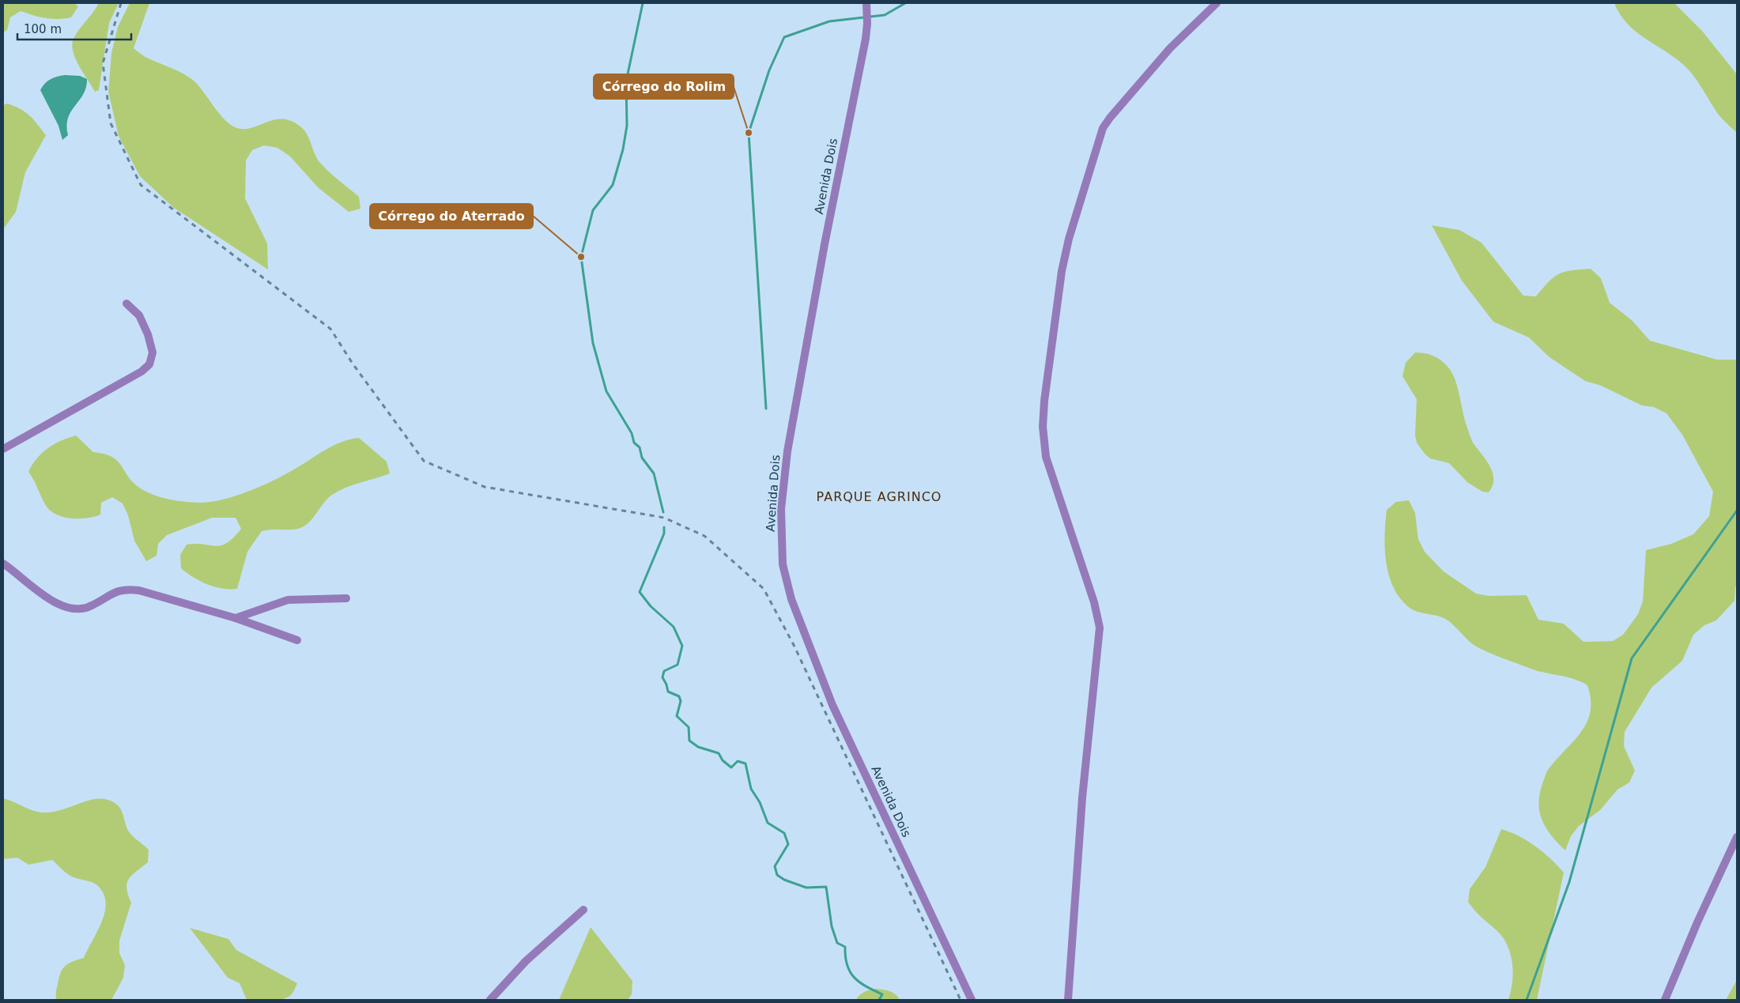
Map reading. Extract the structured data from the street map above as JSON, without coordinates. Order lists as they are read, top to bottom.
{
  "streets": {
    "street": ["Avenida Dois"]
  },
  "districts": ["PARQUE AGRINCO"],
  "places": ["Córrego do Rolim", "Córrego do Aterrado"],
  "scale_bar": "100 m"
}
